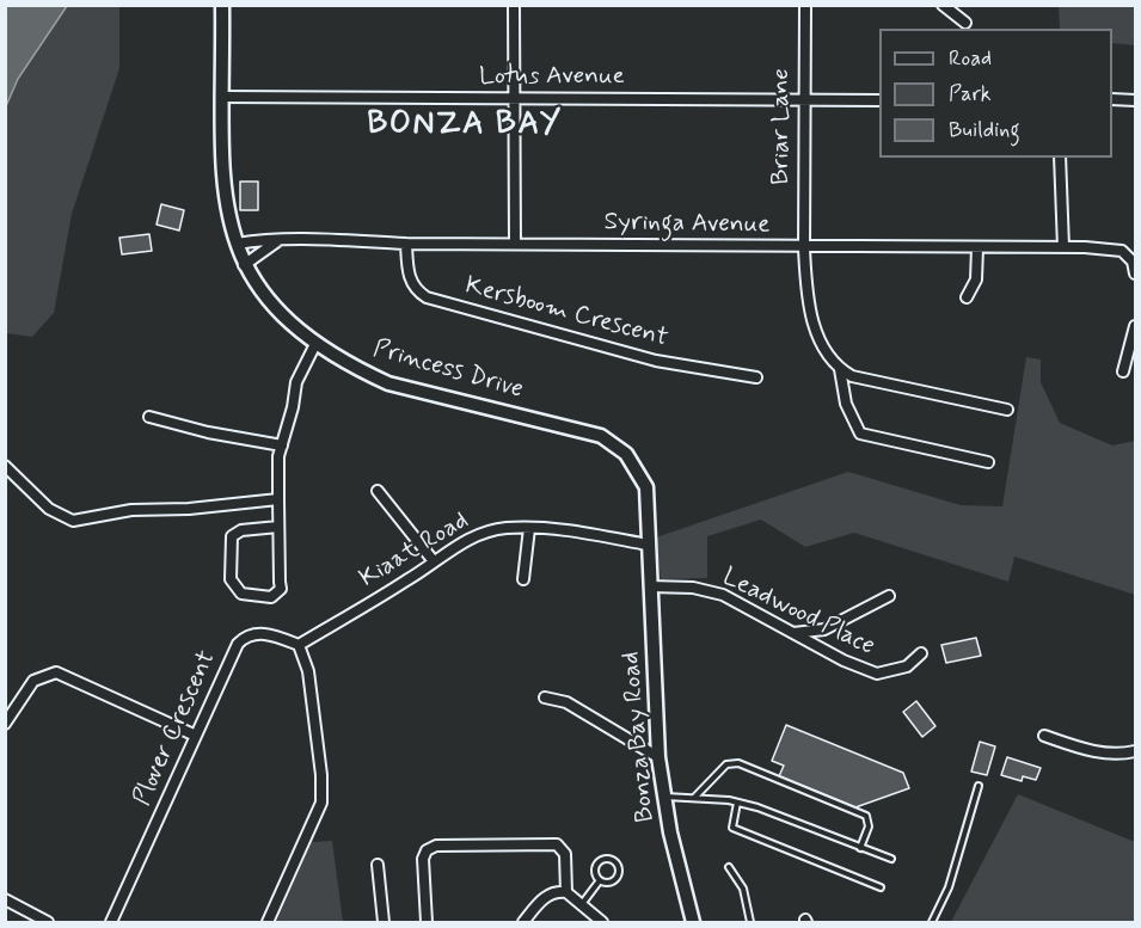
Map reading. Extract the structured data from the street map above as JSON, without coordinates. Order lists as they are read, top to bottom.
{
  "streets": {
    "street": [
      "Lotus Avenue",
      "Briar Lane",
      "Syringa Avenue",
      "Kersboom Crescent",
      "Princess Drive",
      "Kiaat Road",
      "Leadwood Place",
      "Plover Crescent",
      "Bonza Bay Road"
    ]
  },
  "crossings": [
    ["Lotus Avenue", "Briar Lane"],
    ["Lotus Avenue", "Princess Drive"],
    ["Briar Lane", "Syringa Avenue"],
    ["Syringa Avenue", "Kersboom Crescent"],
    ["Syringa Avenue", "Princess Drive"],
    ["Princess Drive", "Kiaat Road"],
    ["Princess Drive", "Bonza Bay Road"],
    ["Kiaat Road", "Plover Crescent"],
    ["Kiaat Road", "Bonza Bay Road"],
    ["Leadwood Place", "Bonza Bay Road"]
  ],
  "districts": ["BONZA BAY"],
  "legend": ["Road", "Park", "Building"]
}
